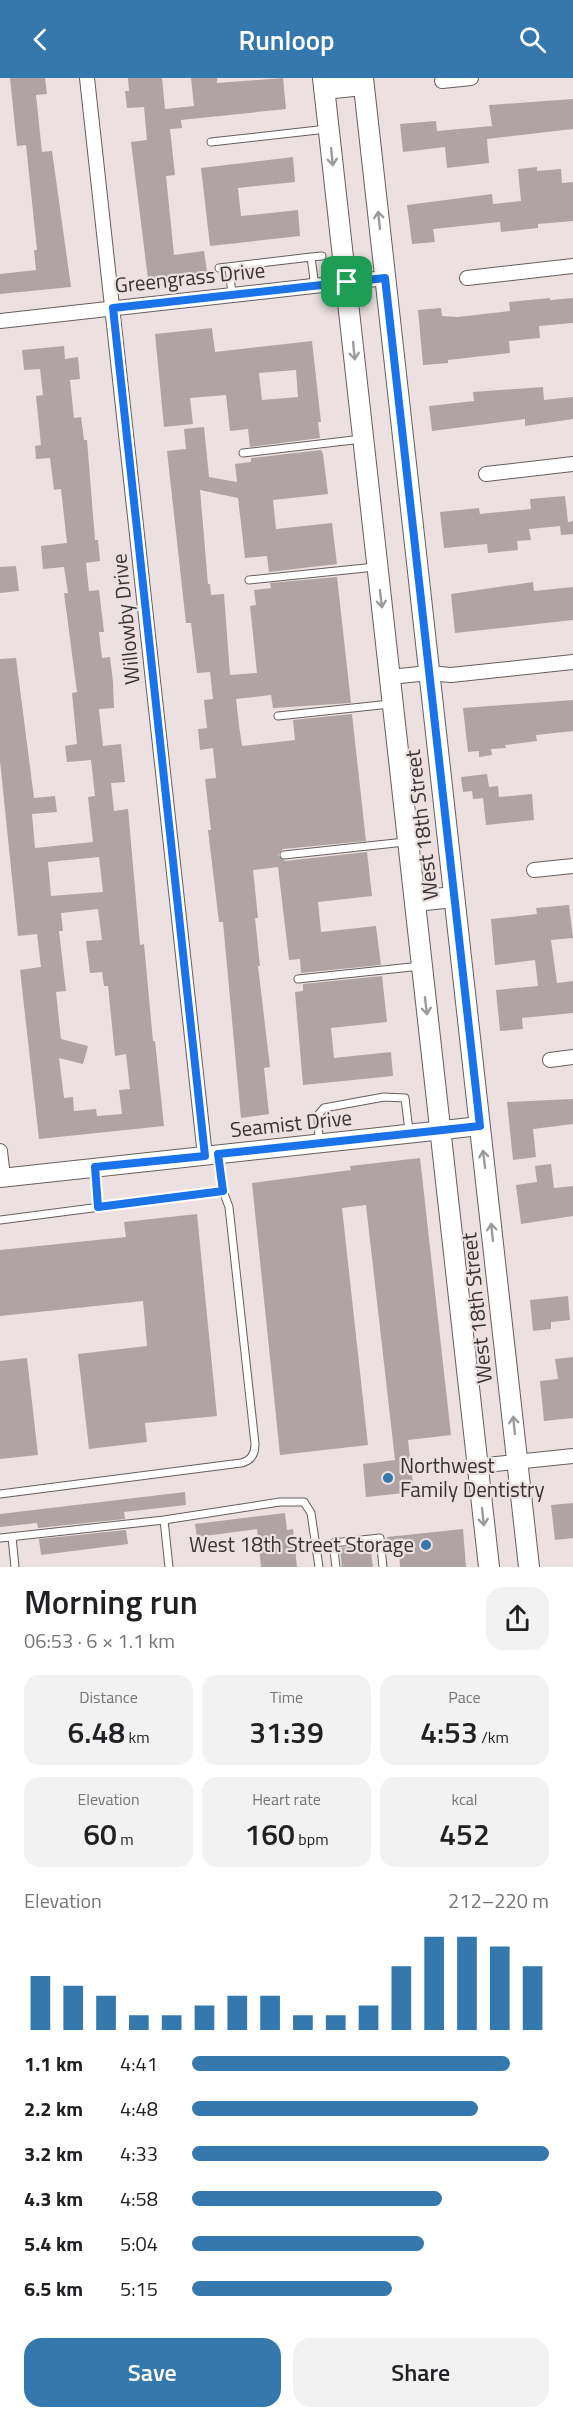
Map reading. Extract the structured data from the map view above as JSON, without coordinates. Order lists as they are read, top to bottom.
{
  "streets": {
    "main road": ["West 18th Street"],
    "street": ["Greengrass Drive", "Willowby Drive", "Seamist Drive"]
  },
  "crossings": [
    ["Greengrass Drive", "Willowby Drive"],
    ["Greengrass Drive", "West 18th Street"],
    ["Willowby Drive", "Seamist Drive"],
    ["West 18th Street", "Seamist Drive"]
  ],
  "places": ["Northwest Family Dentistry", "West 18th Street Storage"],
  "page": {
    "header": "Runloop",
    "heading": ["Morning run", "06:53 · 6 × 1.1 km"],
    "stats": [
      ["Distance", "6.48 km"],
      ["Time", "31:39"],
      ["Pace", "4:53 /km"],
      ["Elevation", "60 m"],
      ["Heart rate", "160 bpm"],
      ["kcal", "452"]
    ],
    "chart": ["Elevation", "212–220 m"],
    "list": [
      {
        "name": "1.1 km",
        "note": "4:41"
      },
      {
        "name": "2.2 km",
        "note": "4:48"
      },
      {
        "name": "3.2 km",
        "note": "4:33"
      },
      {
        "name": "4.3 km",
        "note": "4:58"
      },
      {
        "name": "5.4 km",
        "note": "5:04"
      },
      {
        "name": "6.5 km",
        "note": "5:15"
      }
    ],
    "buttons": ["Save", "Share"]
  }
}
